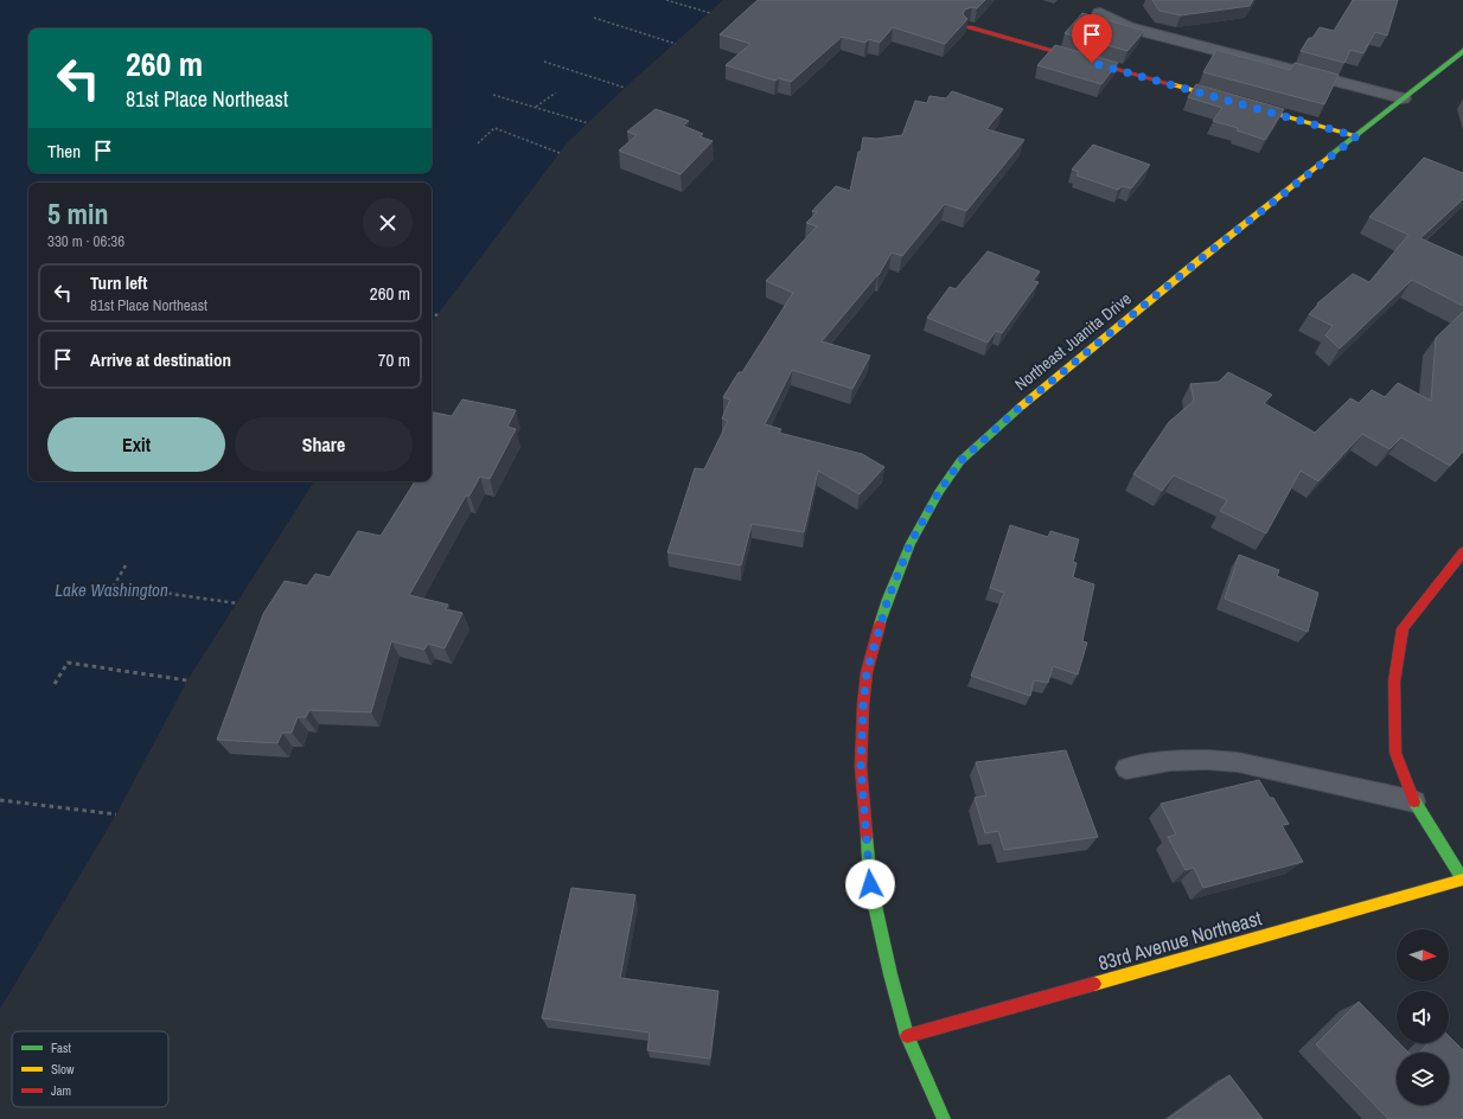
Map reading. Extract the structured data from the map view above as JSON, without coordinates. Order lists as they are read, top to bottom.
{
  "streets": {
    "main road": ["Northeast Juanita Drive", "83rd Avenue Northeast"]
  },
  "crossings": [
    ["Northeast Juanita Drive", "83rd Avenue Northeast"]
  ],
  "water": ["Lake Washington"],
  "legend": ["Fast", "Slow", "Jam"],
  "north": "right",
  "page": {
    "turn": ["260 m", "81st Place Northeast"],
    "then": "Then",
    "heading": ["5 min", "330 m · 06:36"],
    "list": [
      {
        "name": "Turn left",
        "note": "81st Place Northeast",
        "value": "260 m"
      },
      {
        "name": "Arrive at destination",
        "value": "70 m"
      }
    ],
    "buttons": ["Exit", "Share"]
  }
}
